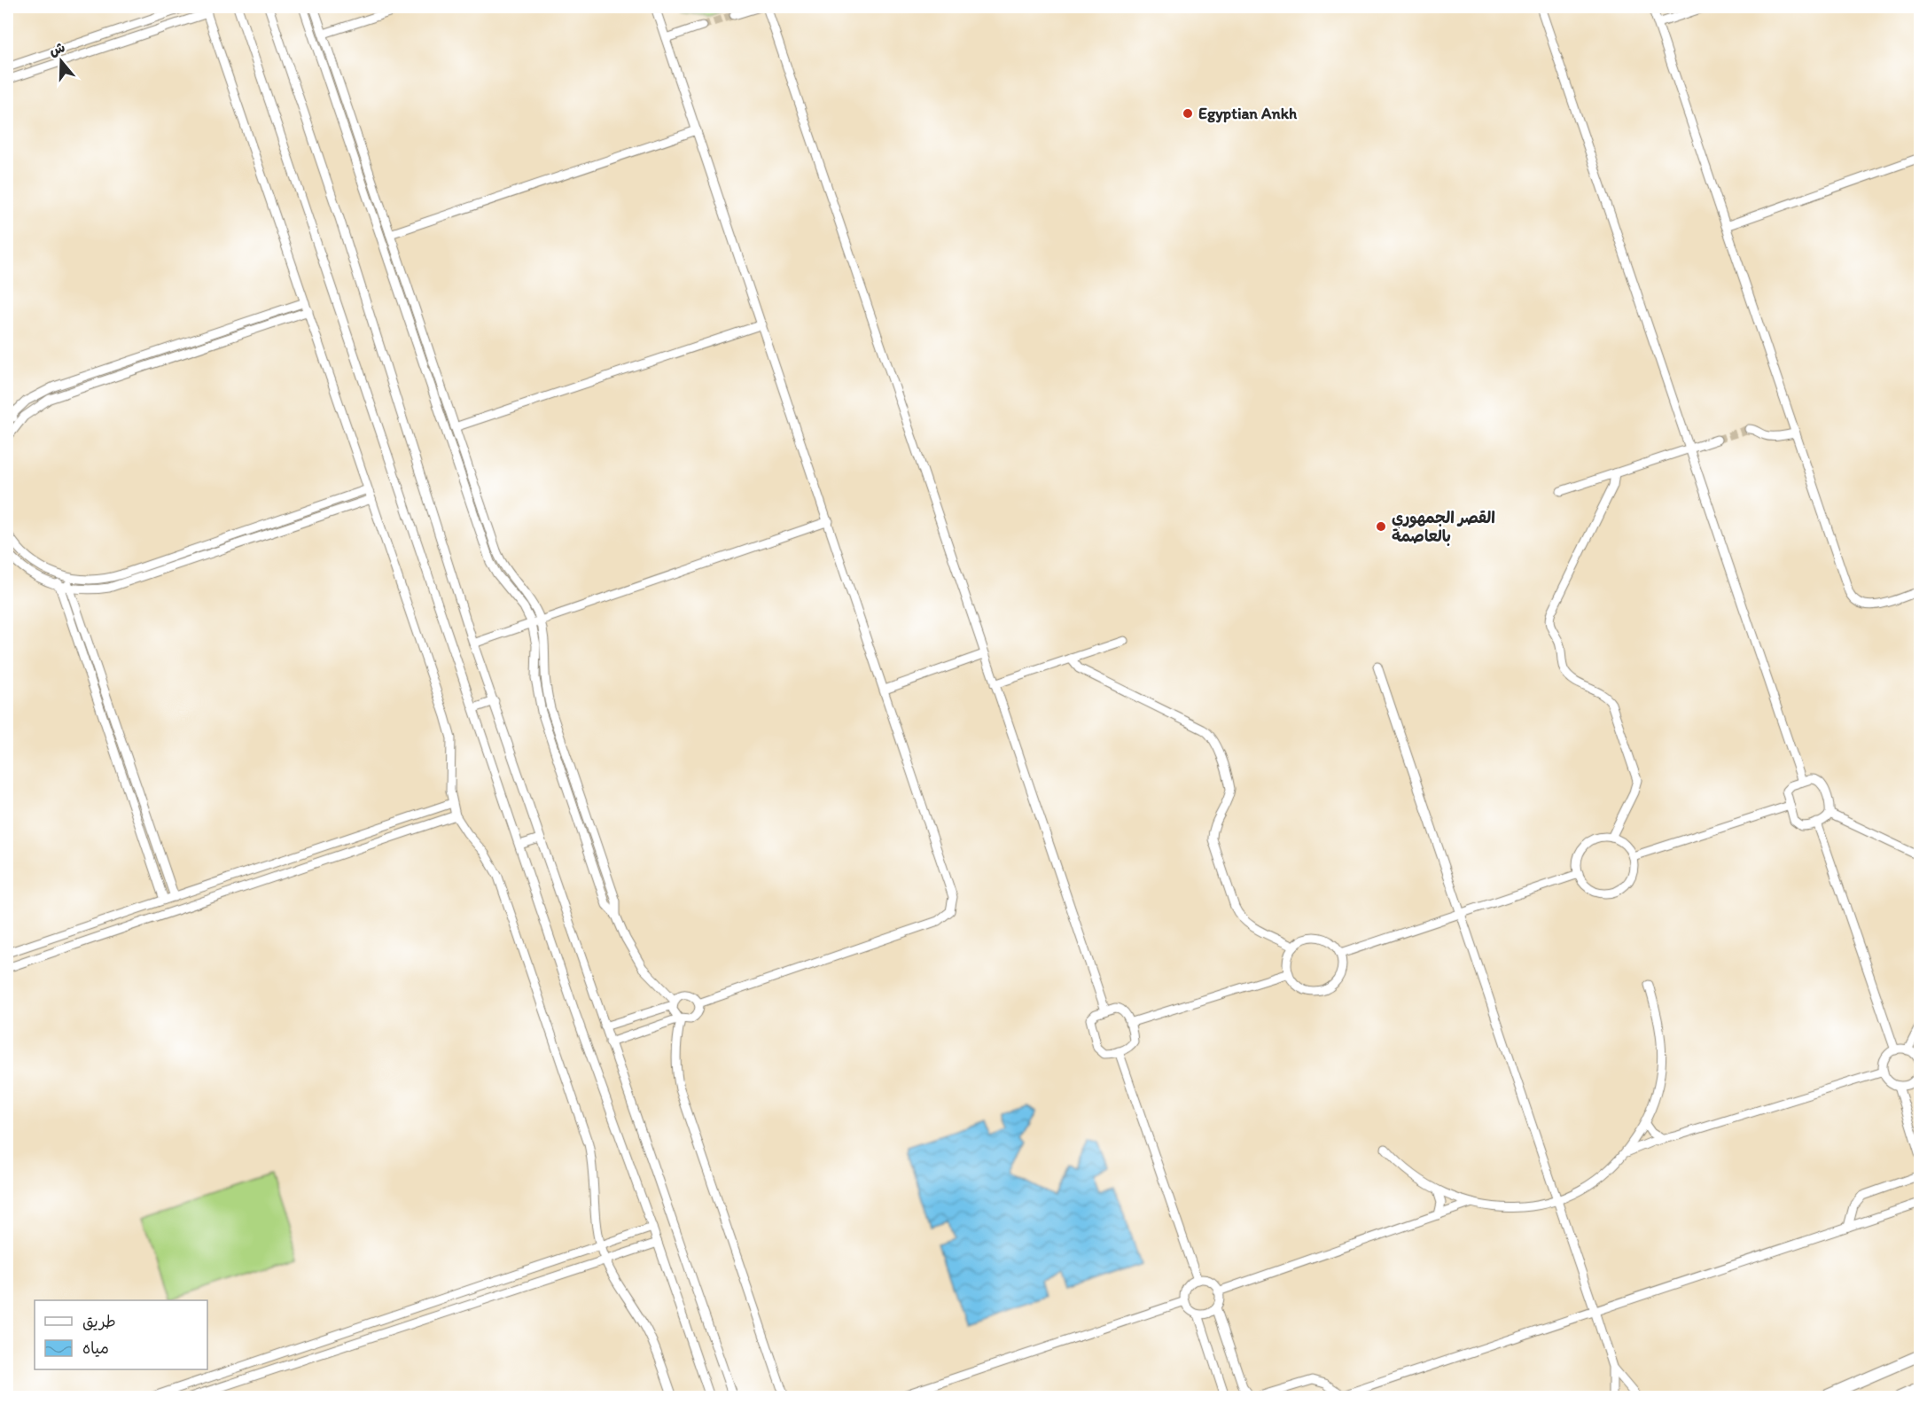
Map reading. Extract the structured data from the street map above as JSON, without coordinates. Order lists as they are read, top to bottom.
{
  "places": ["Egyptian Ankh", "القصر الجمهوري بالعاصمة"],
  "legend": ["طريق", "مياه"],
  "north": "top"
}
